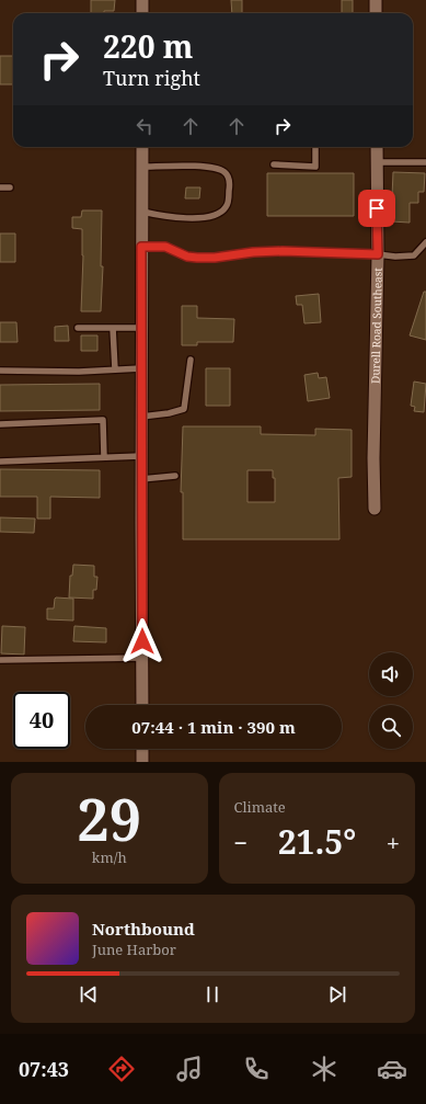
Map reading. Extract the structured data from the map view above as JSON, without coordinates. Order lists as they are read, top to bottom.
{
  "streets": {
    "street": ["Durell Road Southeast"]
  },
  "page": {
    "turn": ["220 m", "Turn right"],
    "limit": "40",
    "trip": "07:44 · 1 min · 390 m",
    "tile": [
      ["29", "km/h"],
      "Climate"
    ],
    "heat": ["−", "21.5°", "+"],
    "song": ["Northbound", "June Harbor"],
    "tabs": "07:43"
  }
}
